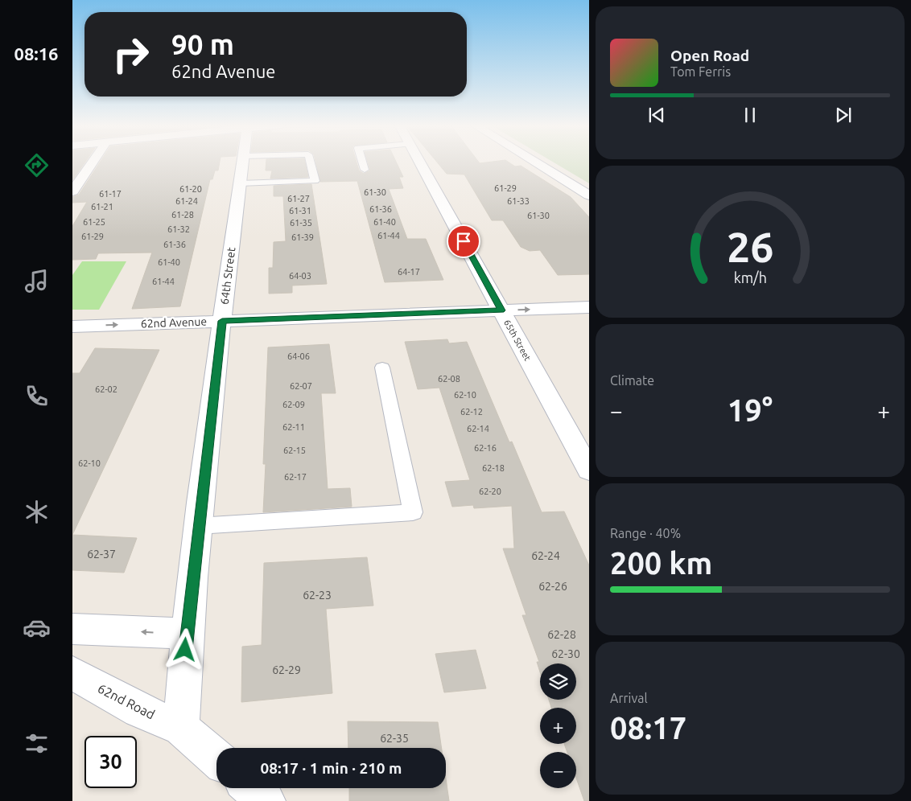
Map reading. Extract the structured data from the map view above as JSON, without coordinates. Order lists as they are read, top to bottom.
{
  "streets": {
    "street": [
      "64th Street",
      "62nd Avenue",
      "65th Street",
      "62nd Road"
    ]
  },
  "crossings": [
    ["64th Street", "62nd Avenue"],
    ["64th Street", "62nd Road"],
    ["62nd Avenue", "65th Street"]
  ],
  "one_way": ["62nd Avenue"],
  "house_numbers": [
    "61-29",
    "61-20",
    "61-30",
    "61-17",
    "61-27",
    "61-24",
    "61-33",
    "61-21",
    "61-36",
    "61-31",
    "61-28",
    "61-30",
    "61-25",
    "61-40",
    "61-35",
    "61-32",
    "61-44",
    "61-29",
    "61-39",
    "61-36",
    "61-40",
    "64-17",
    "64-03",
    "61-44",
    "64-06",
    "62-08",
    "62-07",
    "62-02",
    "62-10",
    "62-09",
    "62-12",
    "62-11",
    "62-14",
    "62-16",
    "62-15",
    "62-10",
    "62-18",
    "62-17",
    "62-20",
    "62-37",
    "62-24",
    "62-26",
    "62-23",
    "62-28",
    "62-30",
    "62-29",
    "62-35"
  ],
  "page": {
    "tabs": "08:16",
    "turn": ["90 m", "62nd Avenue"],
    "song": ["Open Road", "Tom Ferris"],
    "tile": [
      "Climate",
      ["Range · 40%", "200 km"],
      ["Arrival", "08:17"]
    ],
    "heat": ["−", "19°", "+"],
    "map_buttons": ["+", "−"],
    "limit": "30",
    "trip": "08:17 · 1 min · 210 m",
    "gauge": ["26", "km/h"]
  }
}
